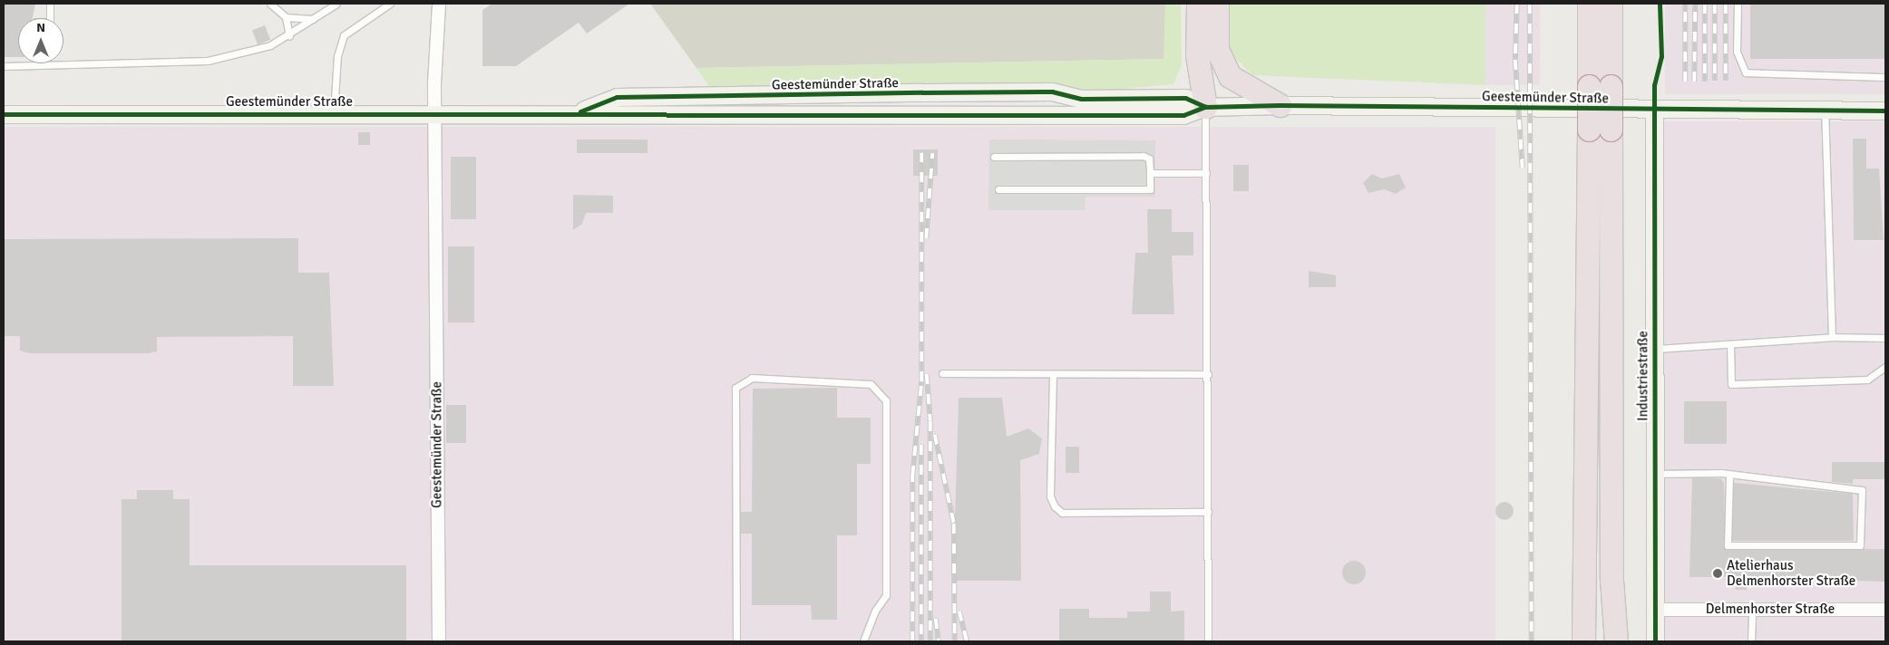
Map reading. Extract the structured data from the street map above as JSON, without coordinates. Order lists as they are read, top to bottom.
{
  "streets": {
    "street": ["Geestemünder Straße", "Industriestraße", "Delmenhorster Straße"]
  },
  "crossings": [
    ["Geestemünder Straße", "Industriestraße"],
    ["Industriestraße", "Delmenhorster Straße"]
  ],
  "places": ["Atelierhaus Delmenhorster Straße"],
  "north": "top"
}
